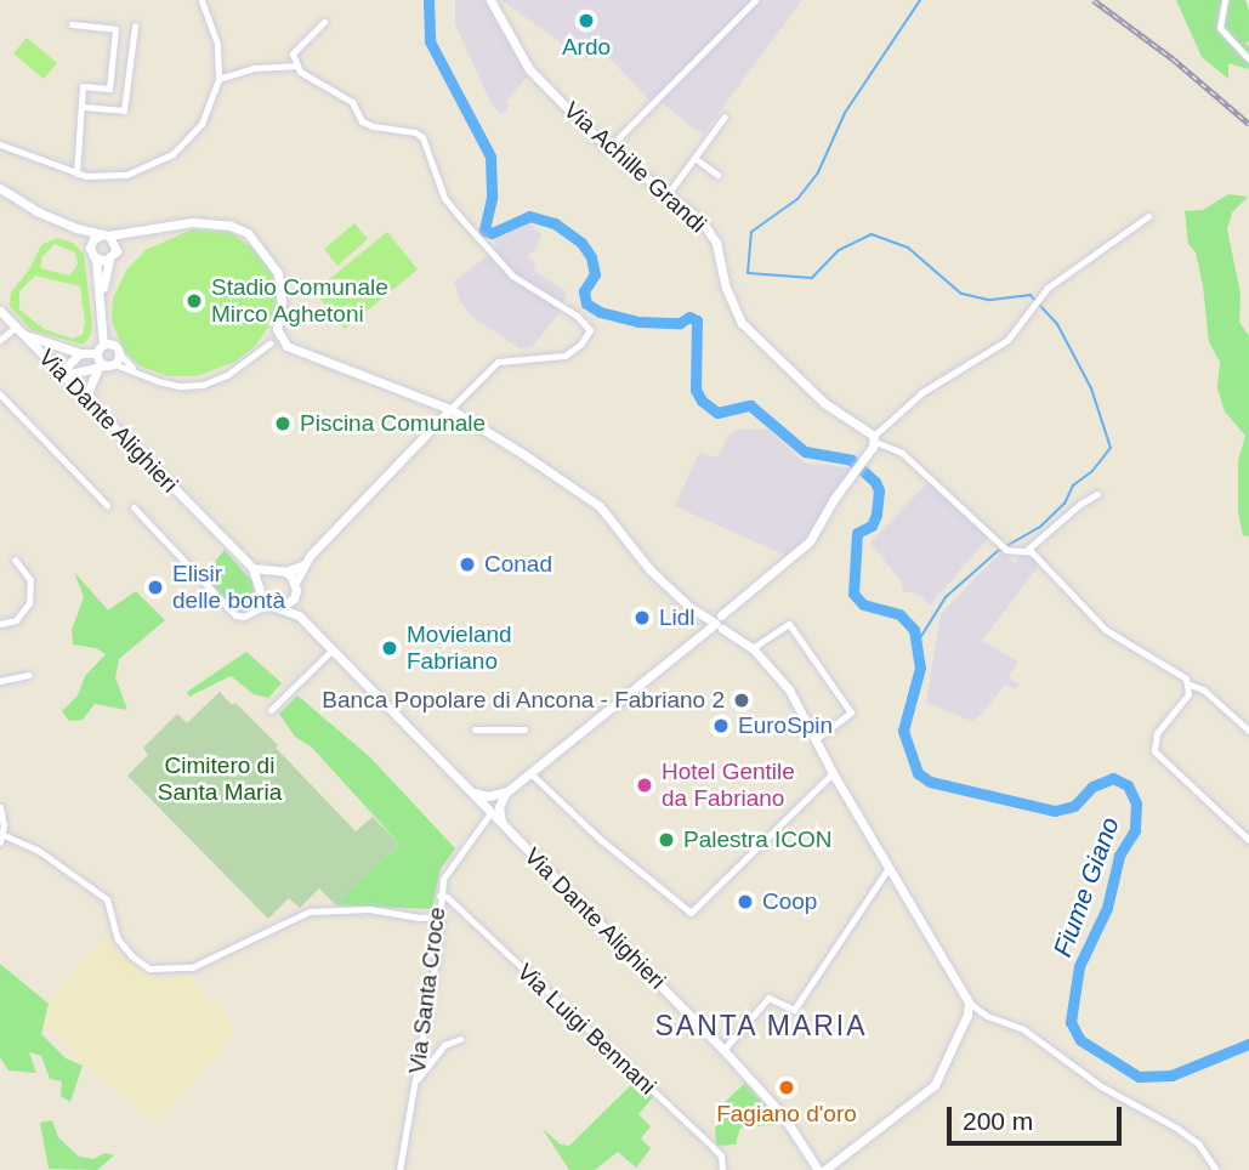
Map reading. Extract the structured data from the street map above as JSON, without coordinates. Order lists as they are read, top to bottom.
{
  "streets": {
    "main road": ["Via Achille Grandi", "Via Dante Alighieri"],
    "street": ["Via Santa Croce", "Via Luigi Bennani"]
  },
  "crossings": [
    ["Via Dante Alighieri", "Via Santa Croce"],
    ["Via Santa Croce", "Via Luigi Bennani"]
  ],
  "districts": ["SANTA MARIA"],
  "water": ["Fiume Giano"],
  "parks": ["Cimitero di Santa Maria"],
  "places": [
    "Ardo",
    "Stadio Comunale Mirco Aghetoni",
    "Piscina Comunale",
    "Conad",
    "Elisir delle bontà",
    "Lidl",
    "Movieland Fabriano",
    "Banca Popolare di Ancona - Fabriano 2",
    "EuroSpin",
    "Hotel Gentile da Fabriano",
    "Palestra ICON",
    "Coop",
    "Fagiano d'oro"
  ],
  "scale_bar": "200 m"
}
